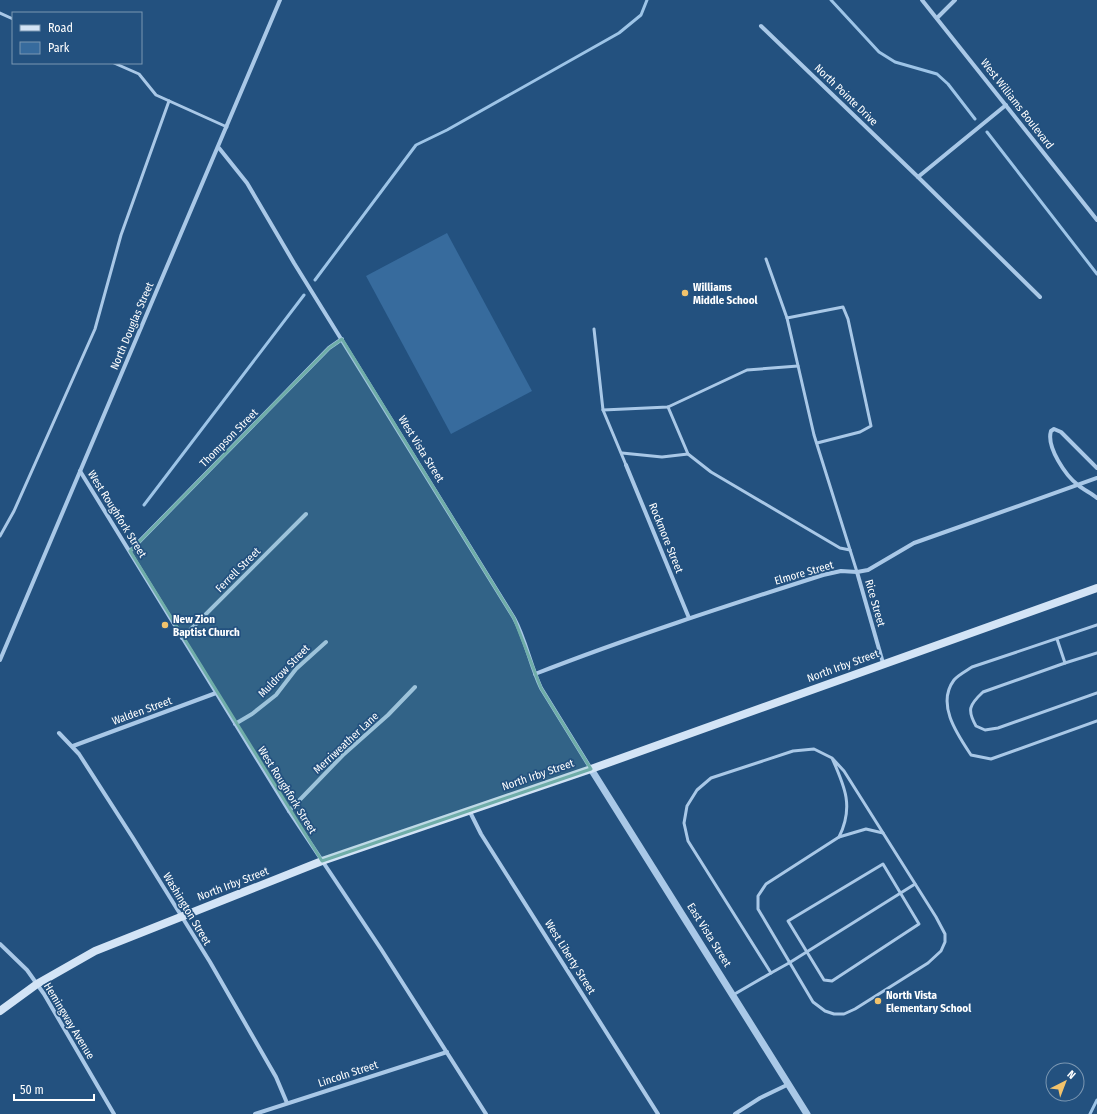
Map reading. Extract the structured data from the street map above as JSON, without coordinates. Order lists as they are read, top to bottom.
{
  "streets": {
    "main road": ["North Irby Street"],
    "street": [
      "North Pointe Drive",
      "West Williams Boulevard",
      "North Douglas Street",
      "Thompson Street",
      "West Vista Street",
      "West Roughfork Street",
      "Rockmore Street",
      "Ferrell Street",
      "Elmore Street",
      "Rice Street",
      "Muldrow Street",
      "Walden Street",
      "Merriweather Lane",
      "Washington Street",
      "East Vista Street",
      "West Liberty Street",
      "Hemingway Avenue",
      "Lincoln Street"
    ]
  },
  "crossings": [
    ["North Douglas Street", "West Vista Street"],
    ["North Douglas Street", "West Roughfork Street"],
    ["Thompson Street", "West Vista Street"],
    ["Thompson Street", "West Roughfork Street"],
    ["West Vista Street", "Elmore Street"],
    ["West Vista Street", "North Irby Street"],
    ["West Vista Street", "East Vista Street"],
    ["West Roughfork Street", "Ferrell Street"],
    ["West Roughfork Street", "North Irby Street"],
    ["West Roughfork Street", "Muldrow Street"],
    ["West Roughfork Street", "Walden Street"],
    ["West Roughfork Street", "Merriweather Lane"],
    ["West Roughfork Street", "Lincoln Street"],
    ["Rockmore Street", "Elmore Street"],
    ["Elmore Street", "Rice Street"],
    ["Rice Street", "North Irby Street"],
    ["North Irby Street", "Washington Street"],
    ["North Irby Street", "East Vista Street"],
    ["North Irby Street", "West Liberty Street"],
    ["North Irby Street", "Hemingway Avenue"],
    ["Walden Street", "Washington Street"],
    ["Washington Street", "Lincoln Street"]
  ],
  "places": ["Williams Middle School", "New Zion Baptist Church", "North Vista Elementary School"],
  "legend": ["Road", "Park"],
  "scale_bar": "50 m",
  "north": "top right"
}
